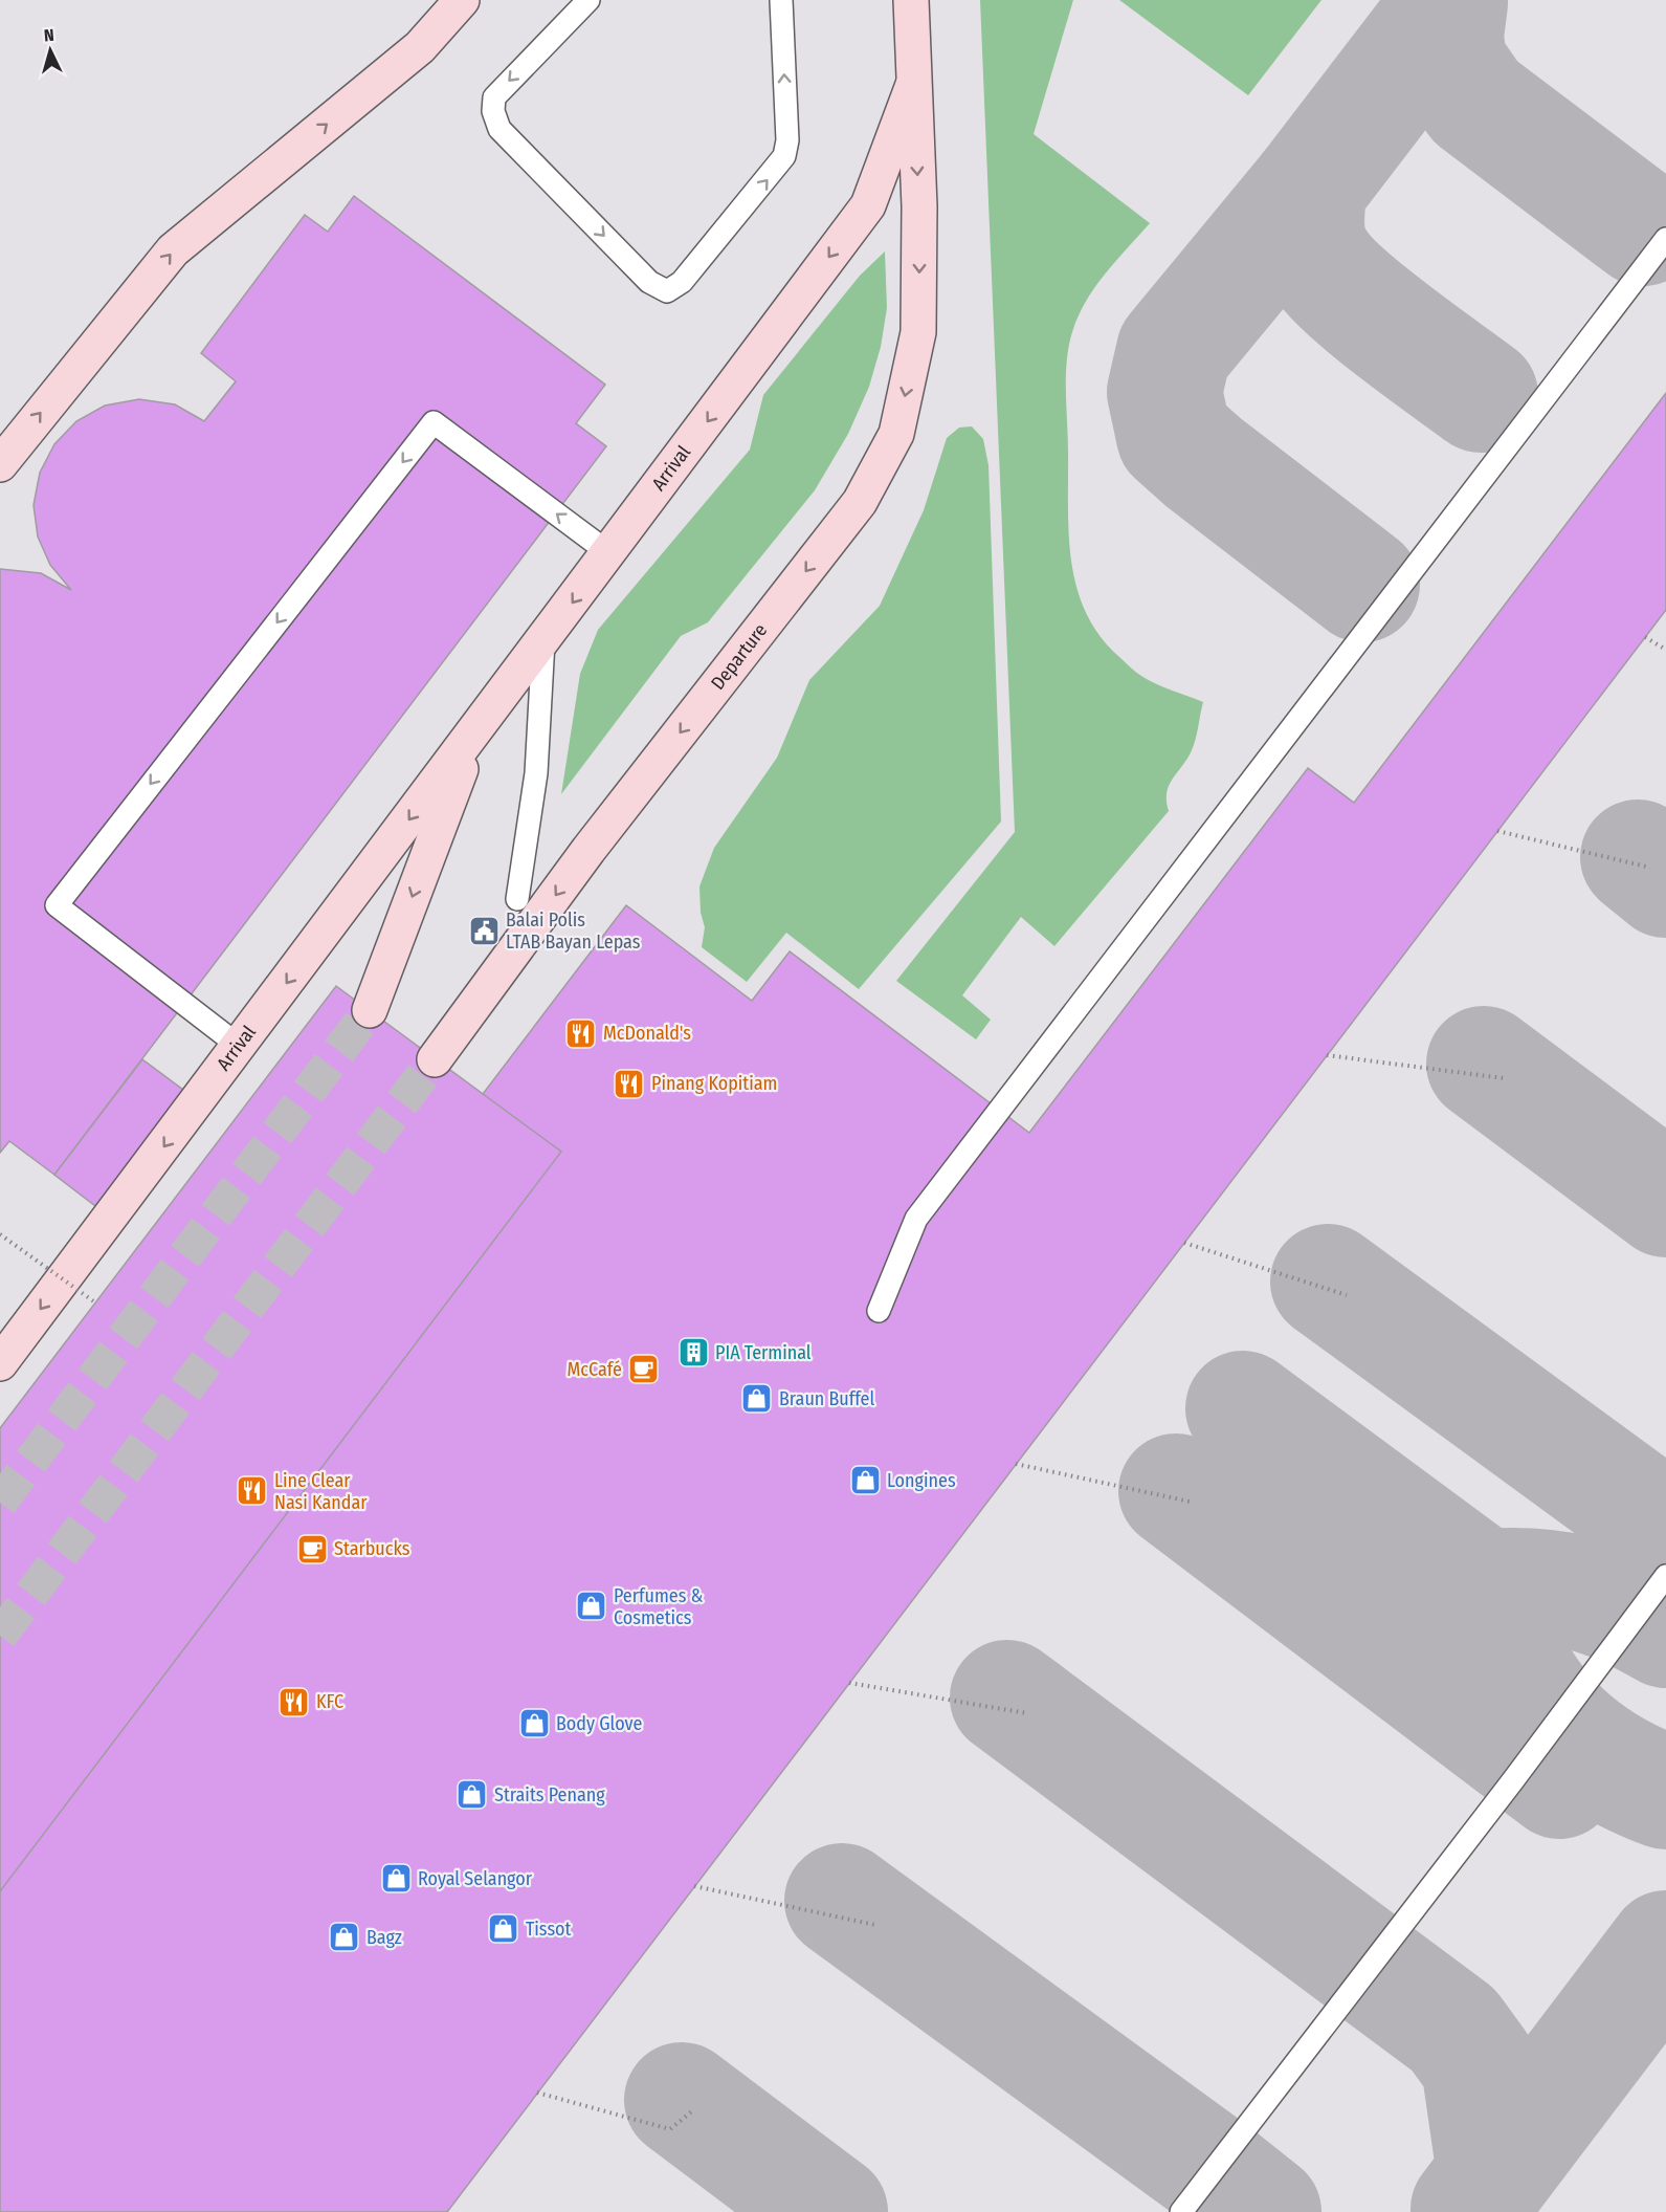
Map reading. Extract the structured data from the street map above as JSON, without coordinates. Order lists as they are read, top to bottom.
{
  "streets": {
    "street": ["Arrival", "Departure"]
  },
  "crossings": [
    ["Arrival", "Departure"]
  ],
  "one_way": ["Arrival", "Departure"],
  "places": {
    "public building": ["Balai Polis LTAB Bayan Lepas"],
    "restaurant": [
      "McDonald's",
      "Pinang Kopitiam",
      "Line Clear Nasi Kandar",
      "KFC"
    ],
    "building": ["PIA Terminal"],
    "cafe": ["McCafé", "Starbucks"],
    "shop": [
      "Braun Buffel",
      "Longines",
      "Perfumes & Cosmetics",
      "Body Glove",
      "Straits Penang",
      "Royal Selangor",
      "Tissot",
      "Bagz"
    ]
  },
  "north": "top"
}
